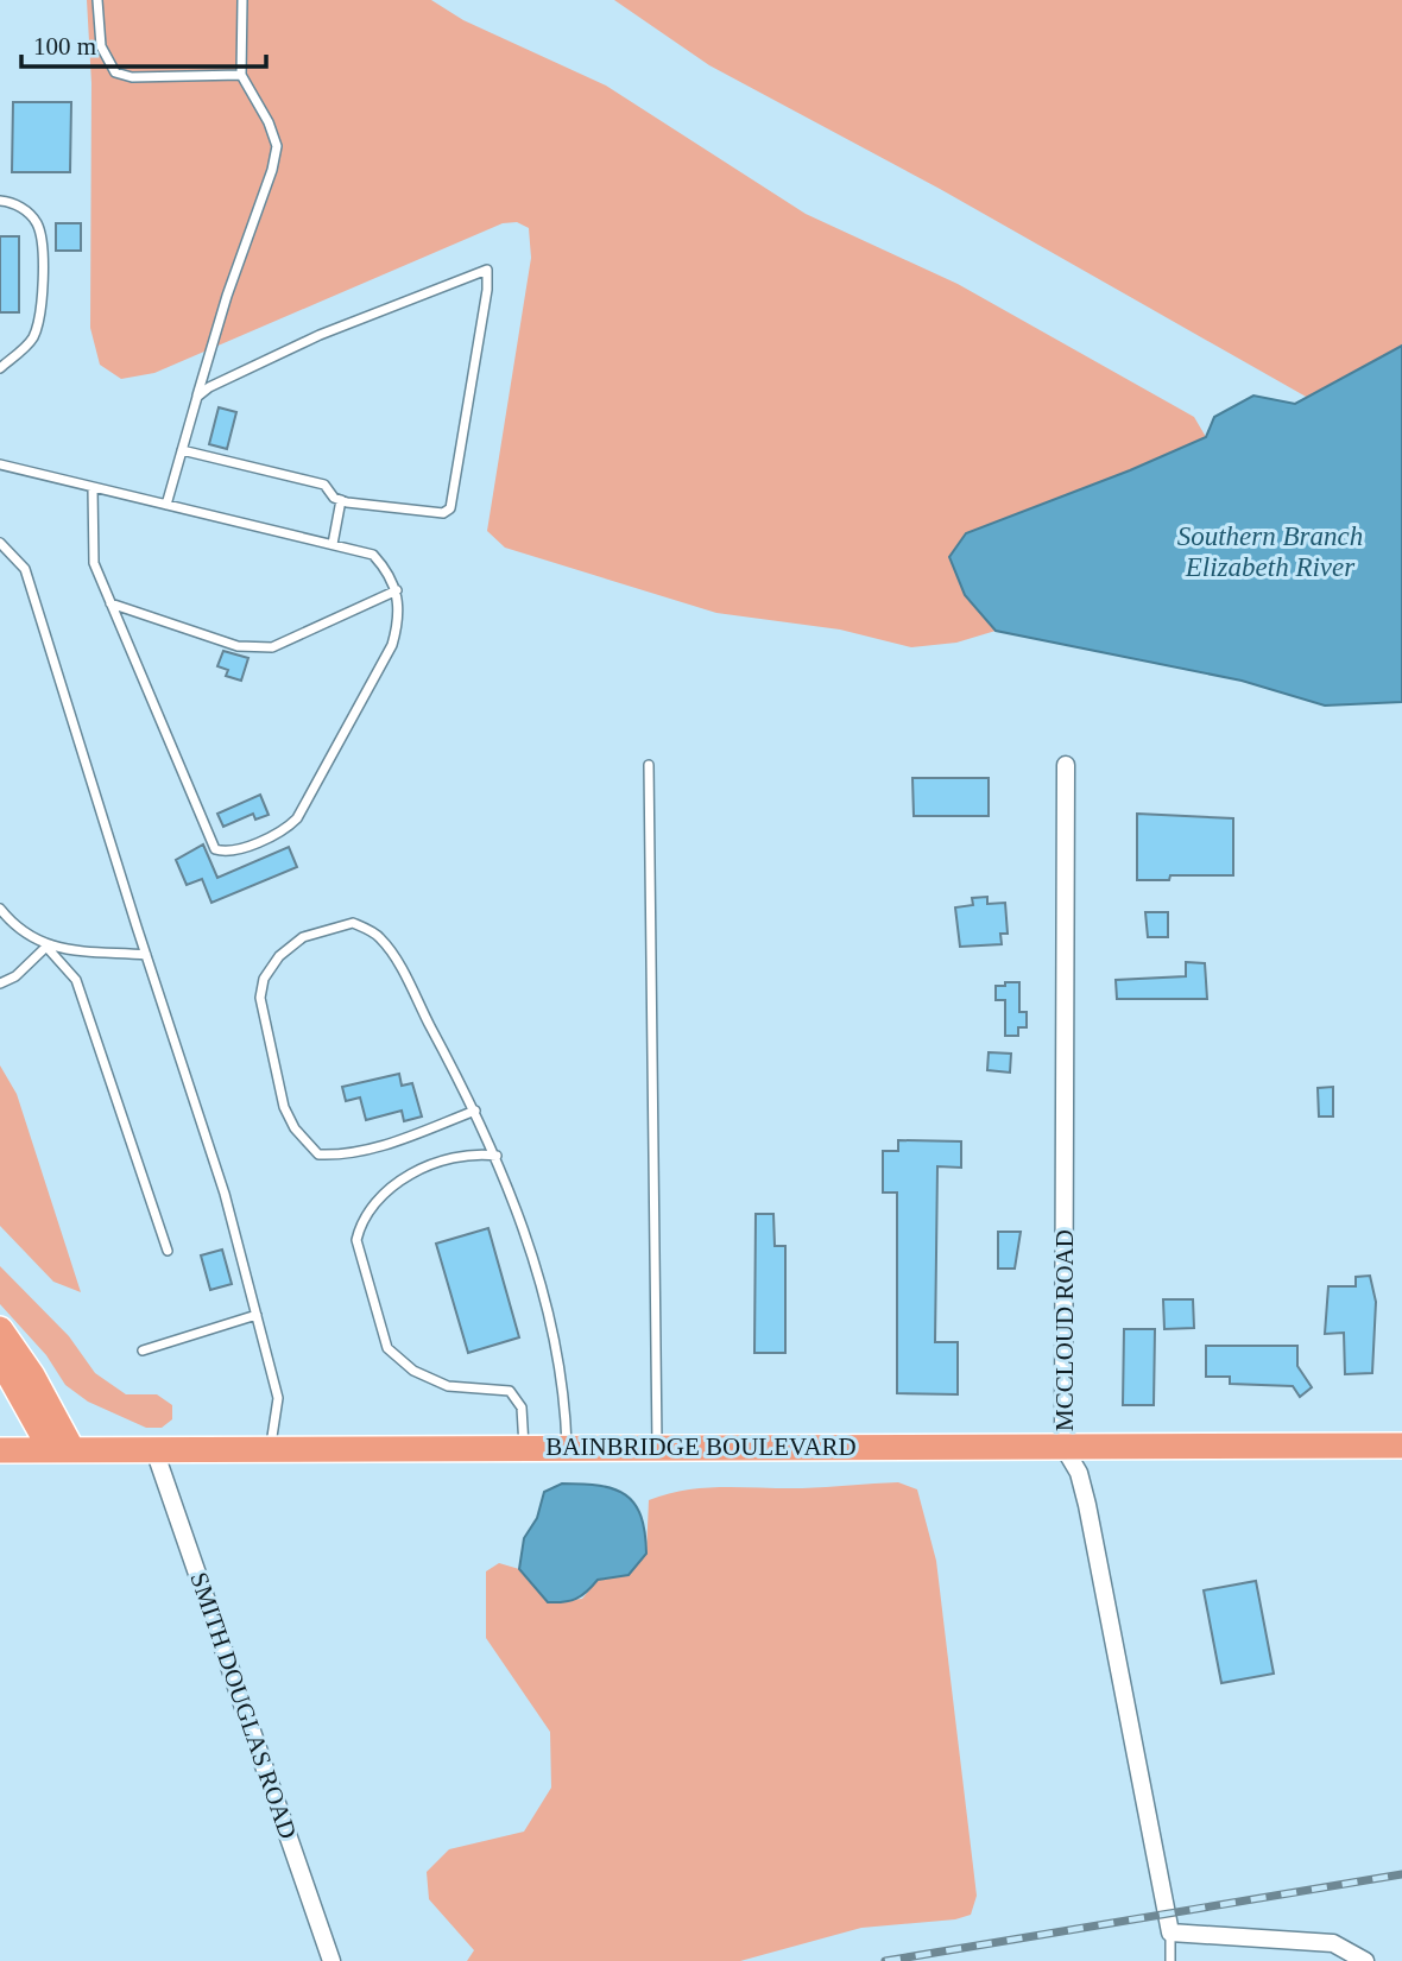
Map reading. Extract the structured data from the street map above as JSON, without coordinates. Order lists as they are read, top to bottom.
{
  "streets": {
    "main road": ["BAINBRIDGE BOULEVARD"],
    "street": ["MCCLOUD ROAD", "SMITH DOUGLAS ROAD"]
  },
  "crossings": [
    ["MCCLOUD ROAD", "BAINBRIDGE BOULEVARD"],
    ["BAINBRIDGE BOULEVARD", "SMITH DOUGLAS ROAD"]
  ],
  "water": ["Southern Branch Elizabeth River"],
  "scale_bar": "100 m"
}
